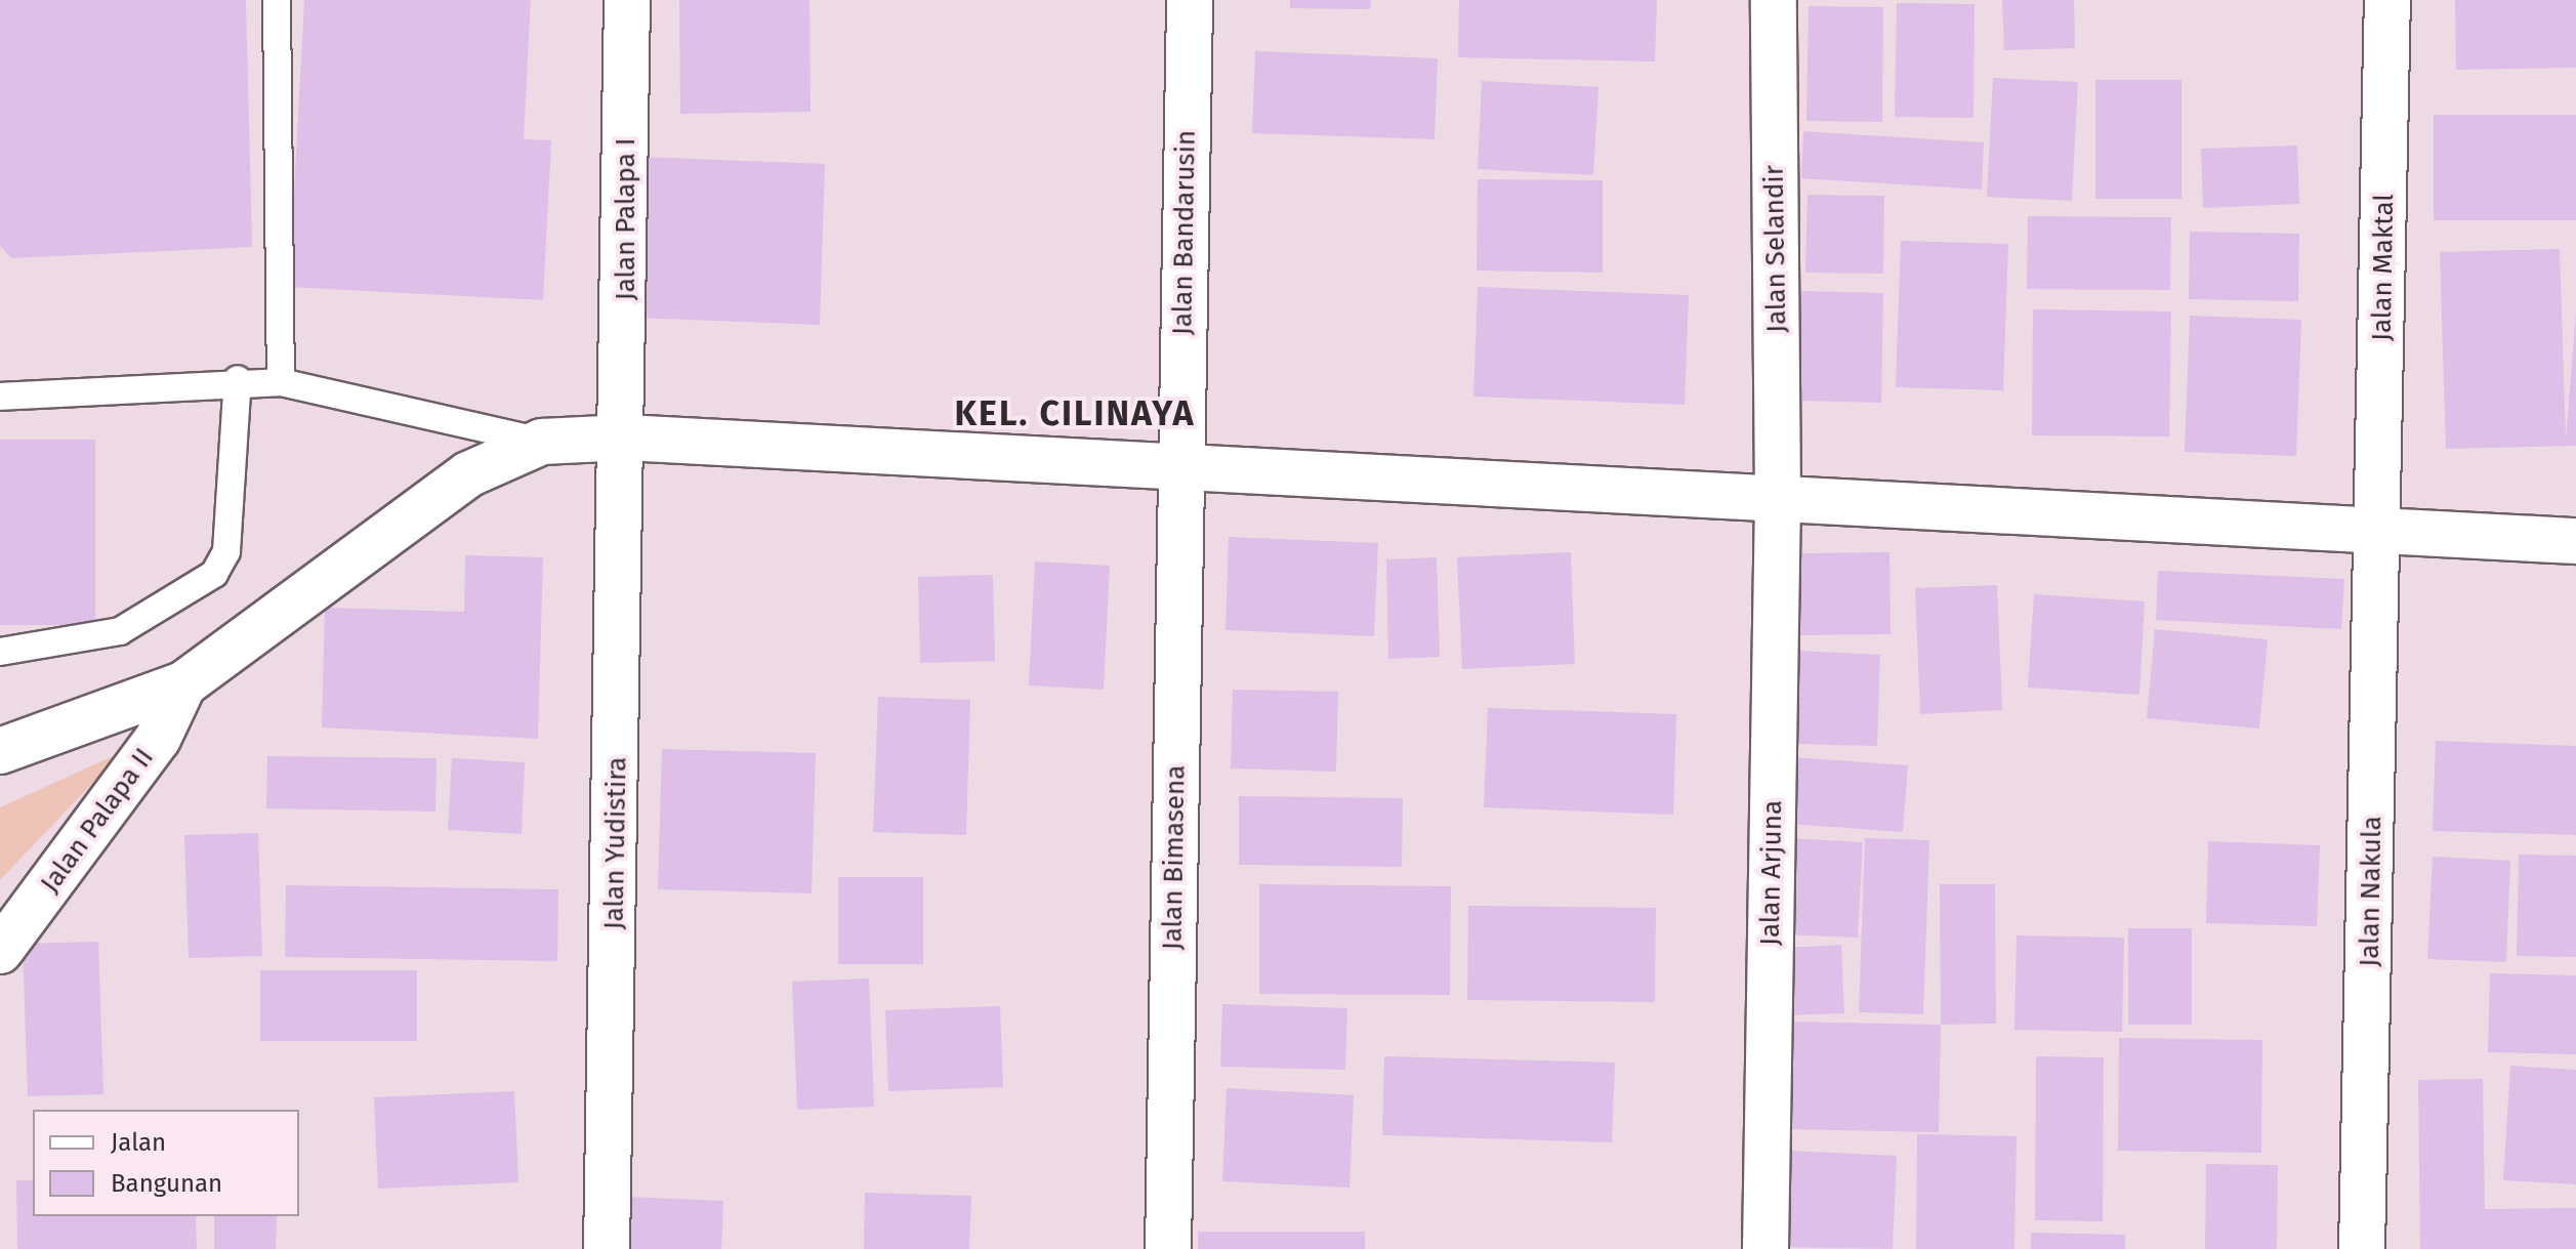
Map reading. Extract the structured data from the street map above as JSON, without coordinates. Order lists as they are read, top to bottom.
{
  "streets": {
    "street": [
      "Jalan Palapa I",
      "Jalan Bandarusin",
      "Jalan Selandir",
      "Jalan Maktal",
      "Jalan Palapa II",
      "Jalan Yudistira",
      "Jalan Bimasena",
      "Jalan Arjuna",
      "Jalan Nakula"
    ]
  },
  "crossings": [
    ["Jalan Palapa I", "Jalan Yudistira"],
    ["Jalan Bandarusin", "Jalan Bimasena"],
    ["Jalan Selandir", "Jalan Arjuna"],
    ["Jalan Maktal", "Jalan Nakula"]
  ],
  "districts": ["KEL. CILINAYA"],
  "legend": ["Jalan", "Bangunan"]
}
